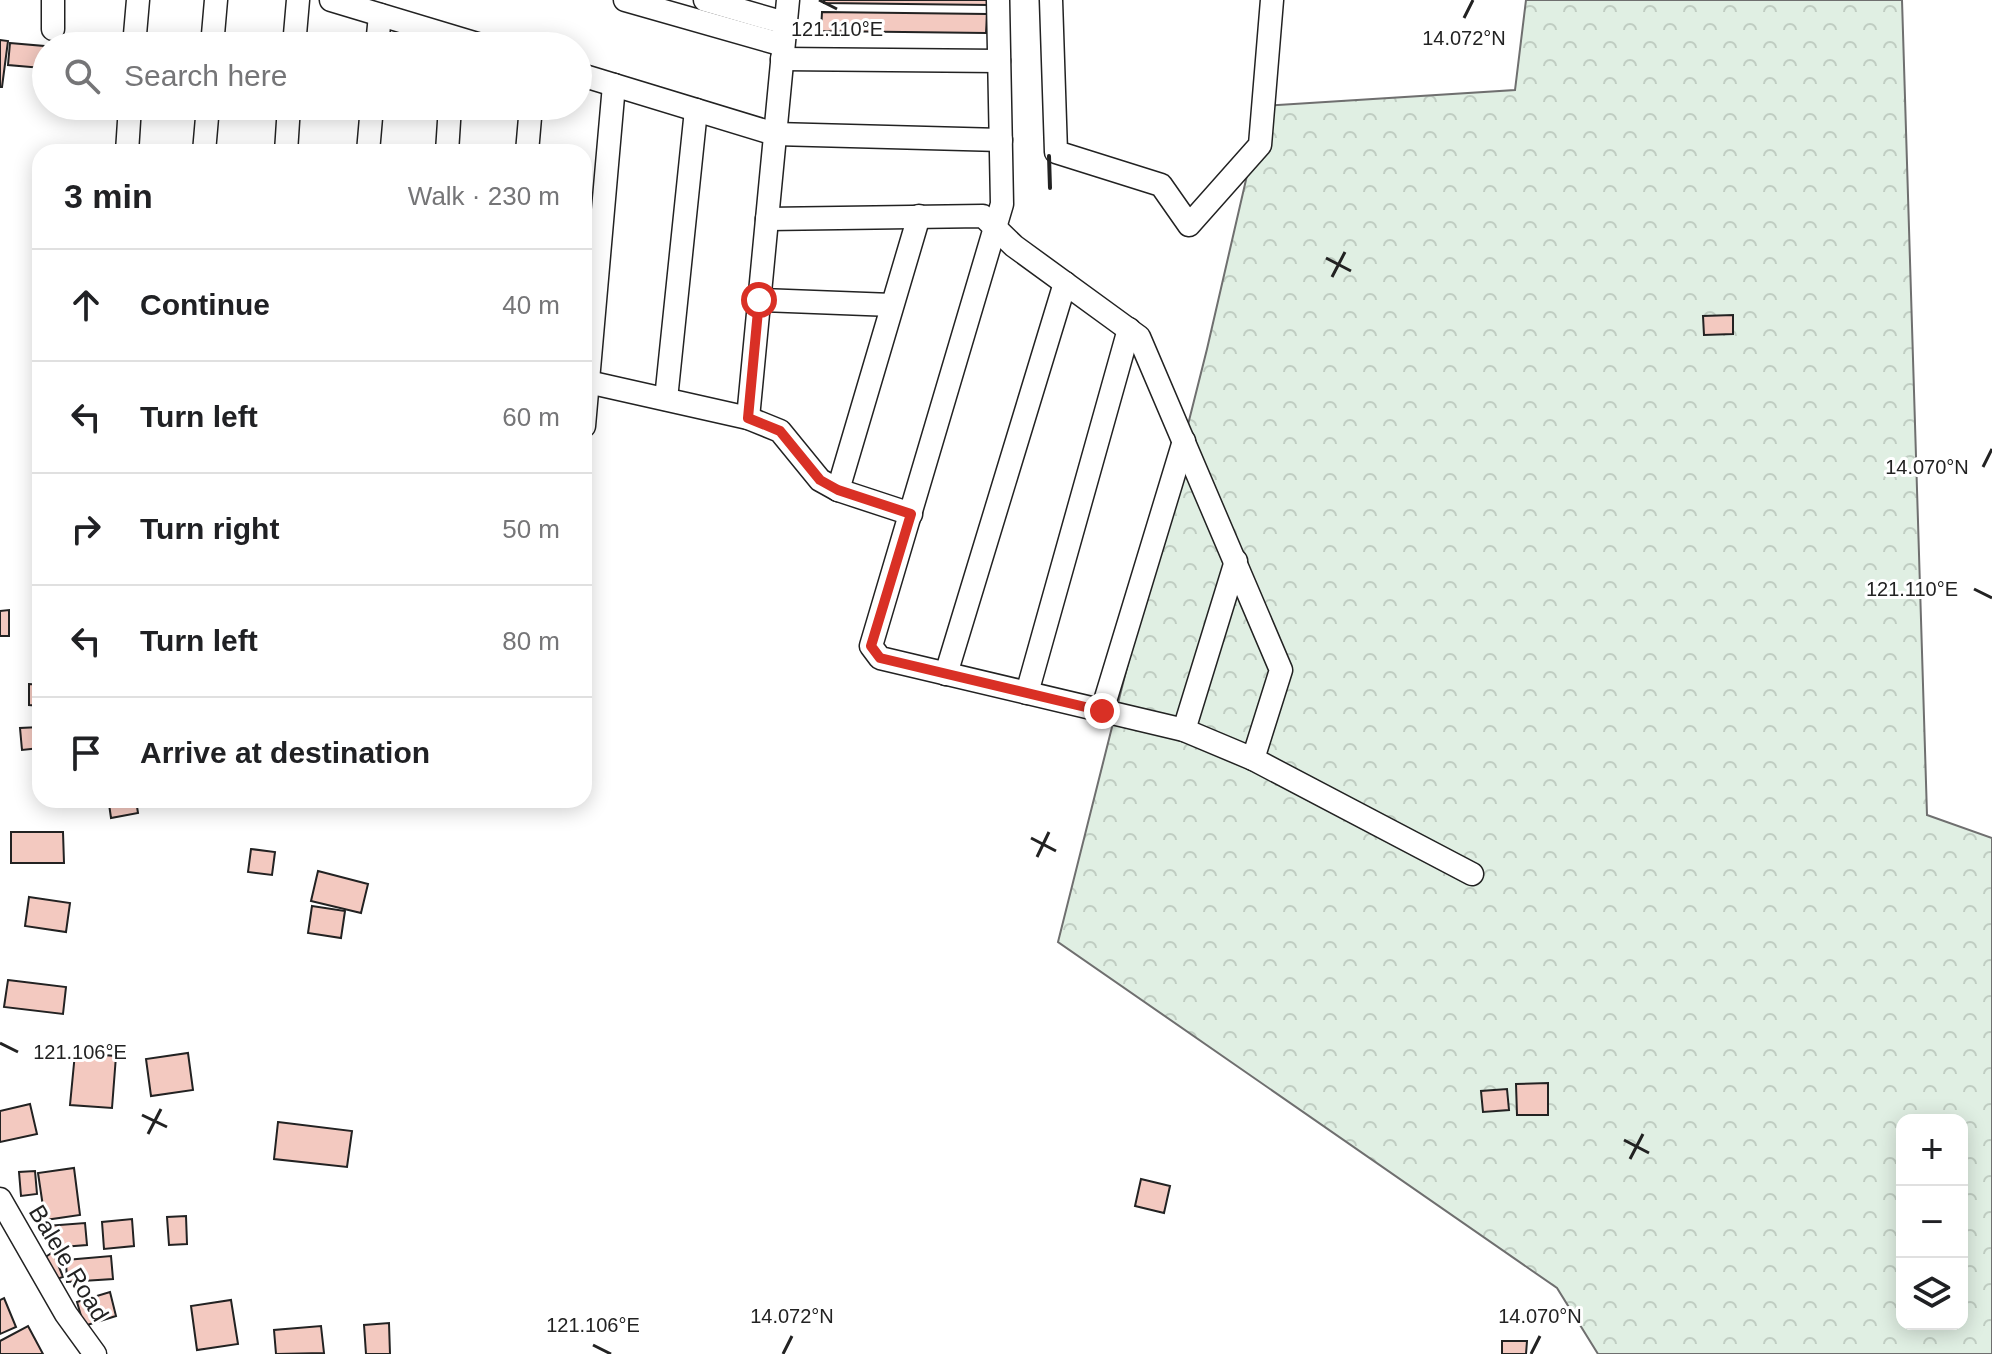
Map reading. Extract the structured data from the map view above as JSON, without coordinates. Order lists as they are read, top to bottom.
{
  "streets": {
    "street": ["Balele Road"]
  },
  "page": {
    "search": "Search here",
    "heading": ["3 min", "Walk · 230 m"],
    "list": [
      ["Continue", "40 m"],
      ["Turn left", "60 m"],
      ["Turn right", "50 m"],
      ["Turn left", "80 m"],
      "Arrive at destination"
    ],
    "map_buttons": ["+", "−"]
  },
  "coordinates": [
    "121.110°E",
    "14.072°N",
    "14.070°N",
    "121.106°E"
  ]
}
